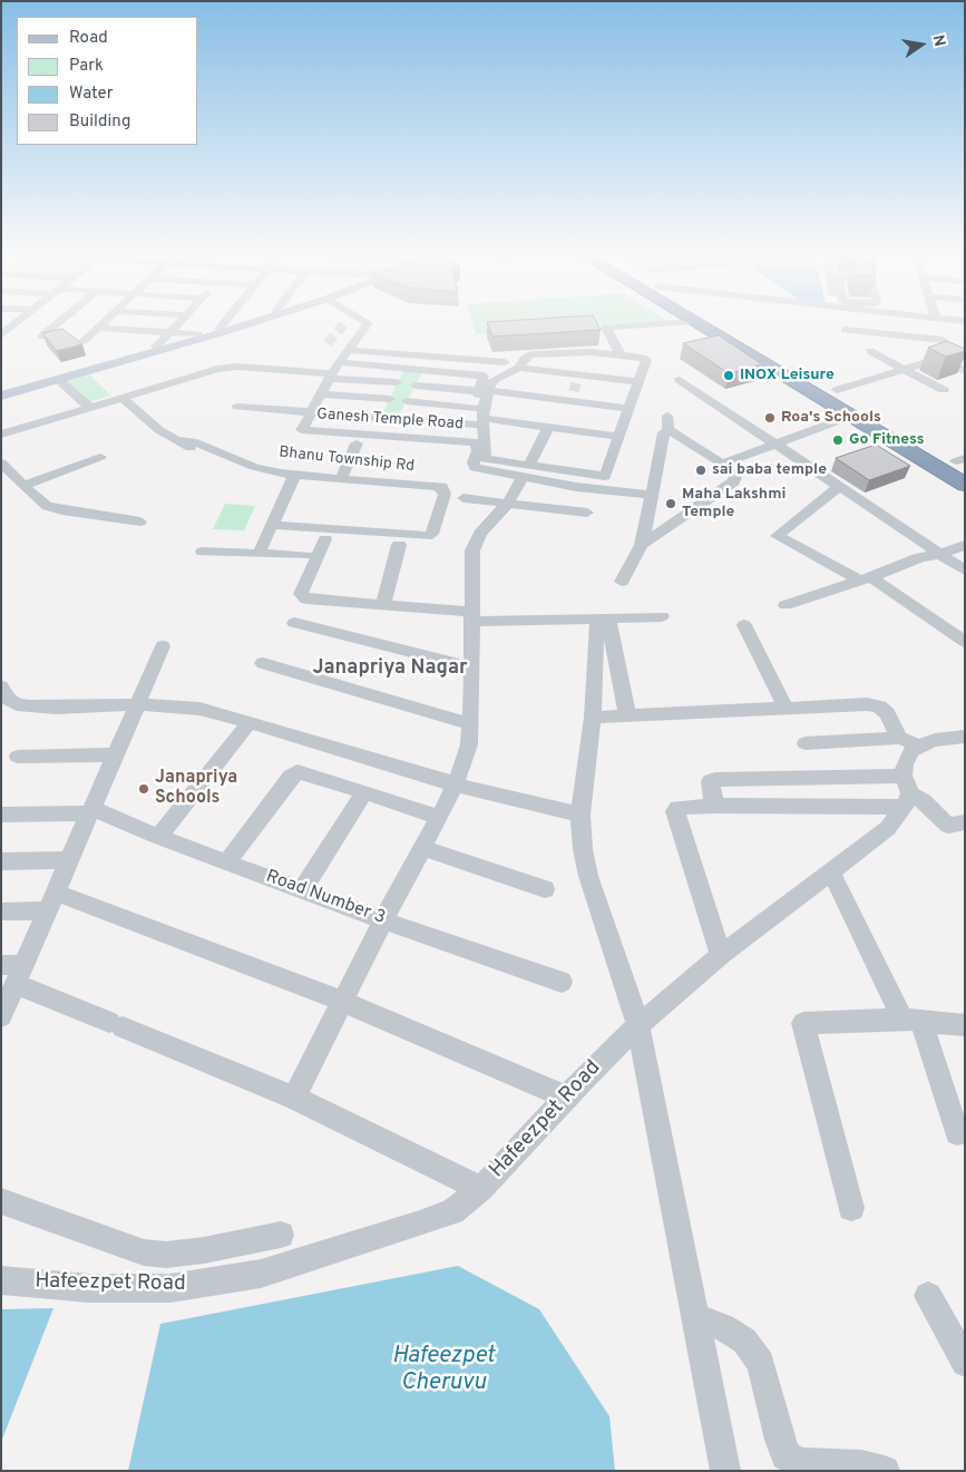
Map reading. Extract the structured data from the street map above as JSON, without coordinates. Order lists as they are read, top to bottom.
{
  "streets": {
    "street": [
      "Ganesh Temple Road",
      "Bhanu Township Rd",
      "Road Number 3",
      "Hafeezpet Road"
    ]
  },
  "districts": ["Janapriya Nagar"],
  "water": ["Hafeezpet Cheruvu"],
  "places": [
    "INOX Leisure",
    "Roa's Schools",
    "Go Fitness",
    "sai baba temple",
    "Maha Lakshmi Temple",
    "Janapriya Schools"
  ],
  "legend": [
    "Road",
    "Park",
    "Water",
    "Building"
  ],
  "north": "right"
}
